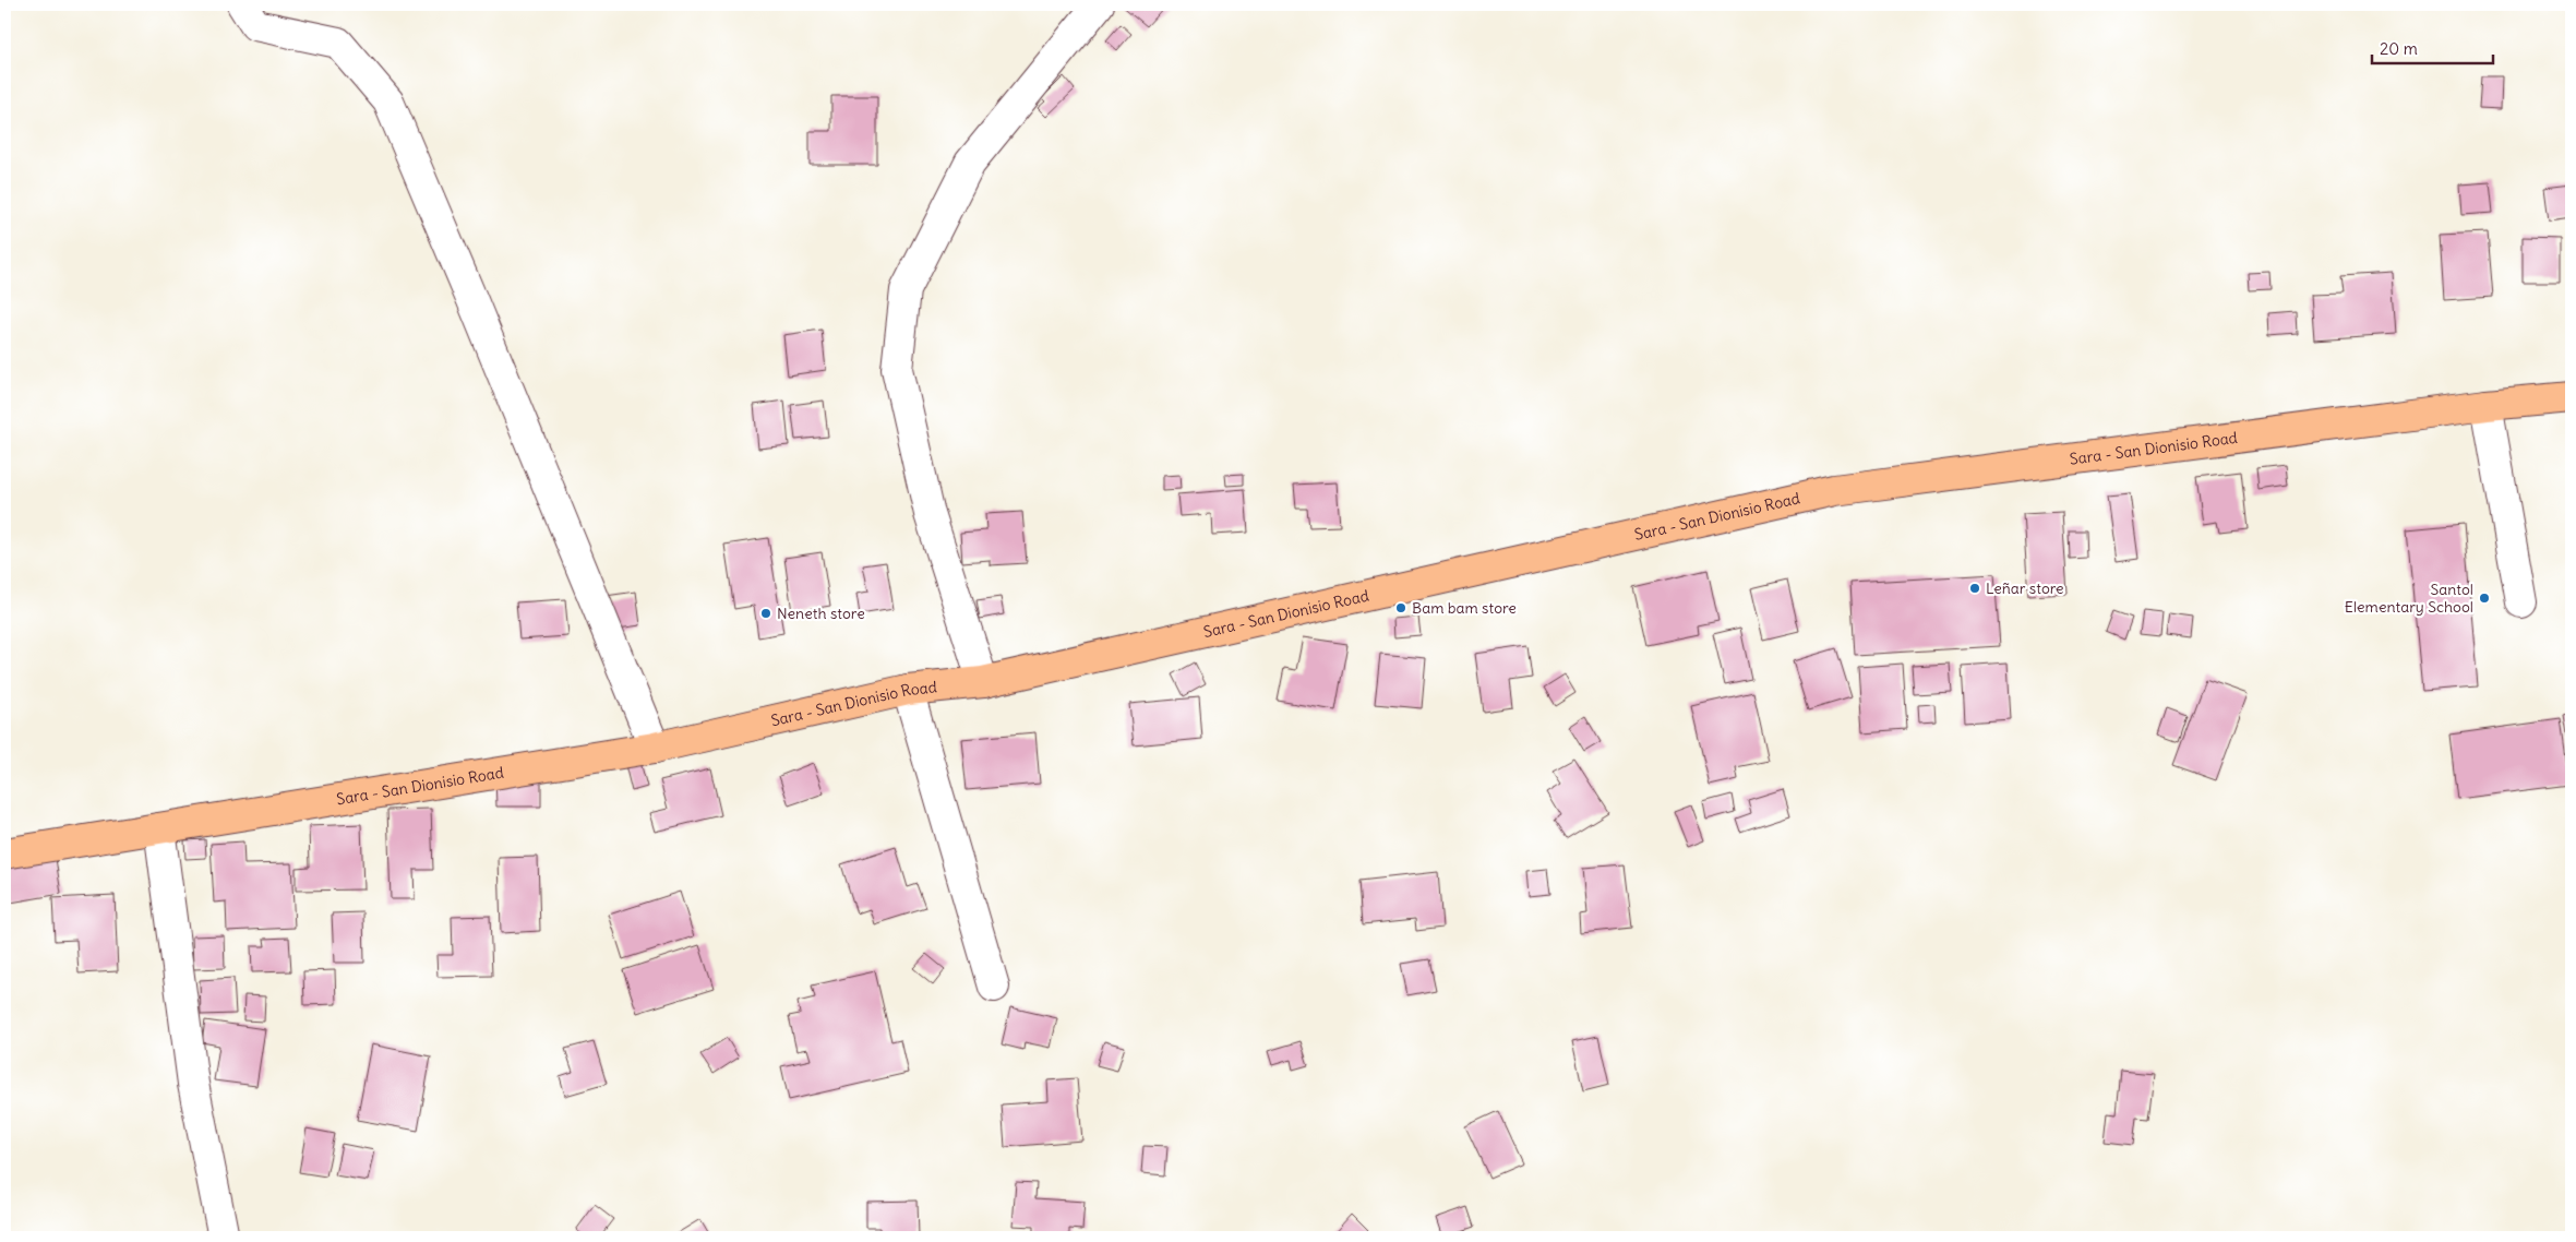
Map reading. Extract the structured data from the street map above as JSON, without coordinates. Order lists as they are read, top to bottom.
{
  "streets": {
    "main road": ["Sara - San Dionisio Road"]
  },
  "places": [
    "Leñar store",
    "Santol Elementary School",
    "Bam bam store",
    "Neneth store"
  ],
  "scale_bar": "20 m"
}
